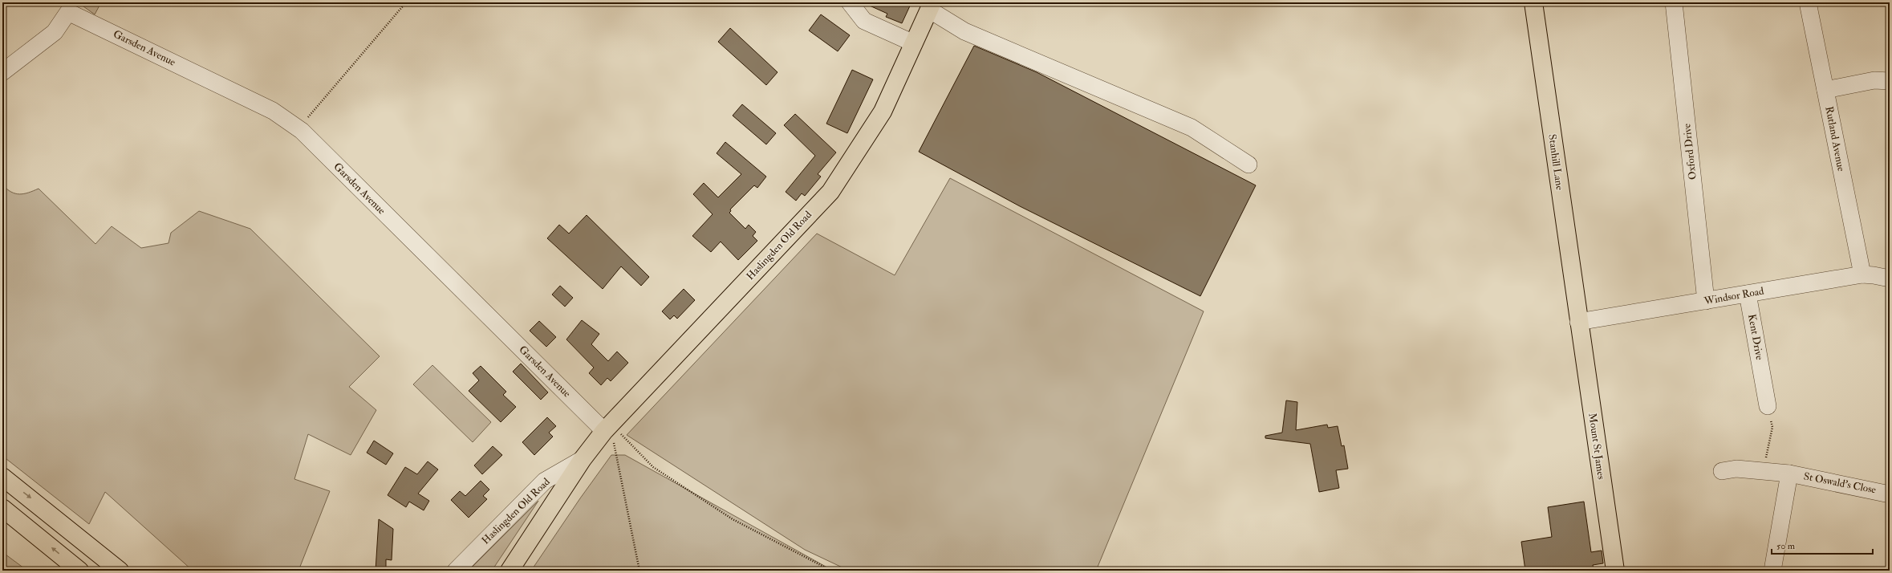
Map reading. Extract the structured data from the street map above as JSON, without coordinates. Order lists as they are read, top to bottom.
{
  "streets": {
    "main road": ["Stanhill Lane", "Haslingden Old Road", "Mount St James"],
    "street": [
      "Garsden Avenue",
      "Rutland Avenue",
      "Oxford Drive",
      "Windsor Road",
      "Kent Drive",
      "St Oswald's Close"
    ]
  },
  "crossings": [
    ["Garsden Avenue", "Haslingden Old Road"],
    ["Rutland Avenue", "Windsor Road"],
    ["Oxford Drive", "Windsor Road"],
    ["Stanhill Lane", "Windsor Road"],
    ["Stanhill Lane", "Mount St James"],
    ["Windsor Road", "Kent Drive"],
    ["Windsor Road", "Mount St James"]
  ],
  "scale_bar": "50 m"
}
